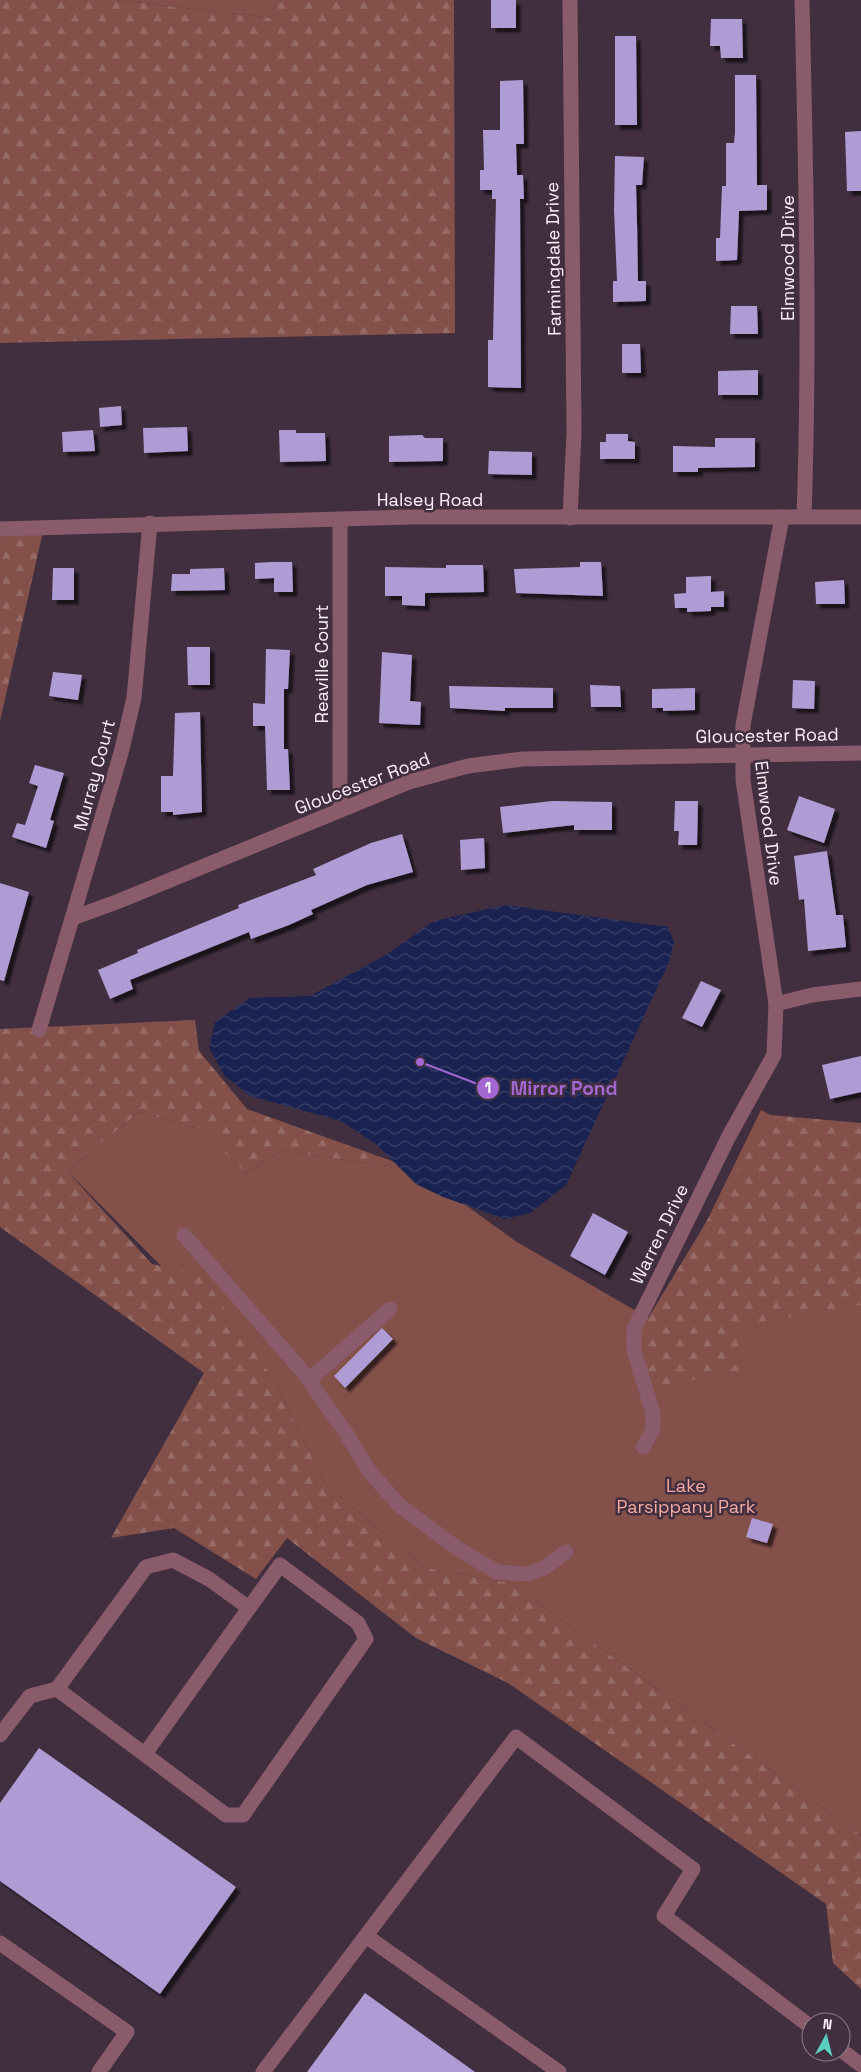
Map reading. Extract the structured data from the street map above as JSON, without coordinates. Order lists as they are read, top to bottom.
{
  "streets": {
    "street": [
      "Elmwood Drive",
      "Farmingdale Drive",
      "Halsey Road",
      "Reaville Court",
      "Gloucester Road",
      "Murray Court",
      "Warren Drive"
    ]
  },
  "crossings": [
    ["Elmwood Drive", "Halsey Road"],
    ["Elmwood Drive", "Gloucester Road"],
    ["Elmwood Drive", "Warren Drive"],
    ["Farmingdale Drive", "Halsey Road"],
    ["Halsey Road", "Reaville Court"],
    ["Halsey Road", "Murray Court"],
    ["Reaville Court", "Gloucester Road"],
    ["Gloucester Road", "Murray Court"]
  ],
  "parks": ["Lake Parsippany Park"],
  "places": ["Mirror Pond"],
  "north": "top"
}
